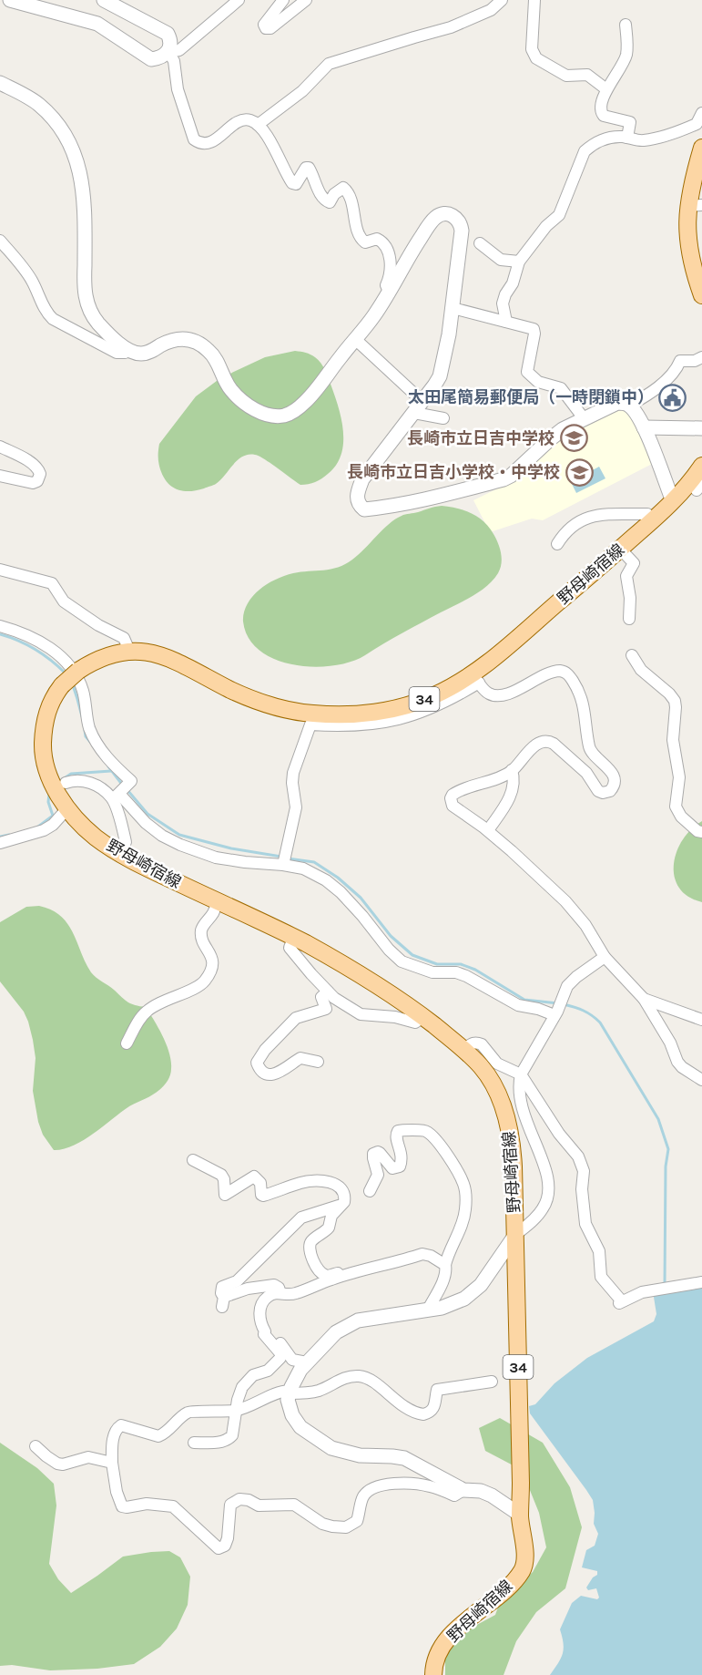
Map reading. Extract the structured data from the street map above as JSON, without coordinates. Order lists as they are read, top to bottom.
{
  "streets": {
    "main road": ["野母崎宿線", "34"]
  },
  "places": {
    "public building": ["太田尾簡易郵便局（一時閉鎖中）"],
    "school or university": ["長崎市立日吉中学校", "長崎市立日吉小学校・中学校"]
  }
}
